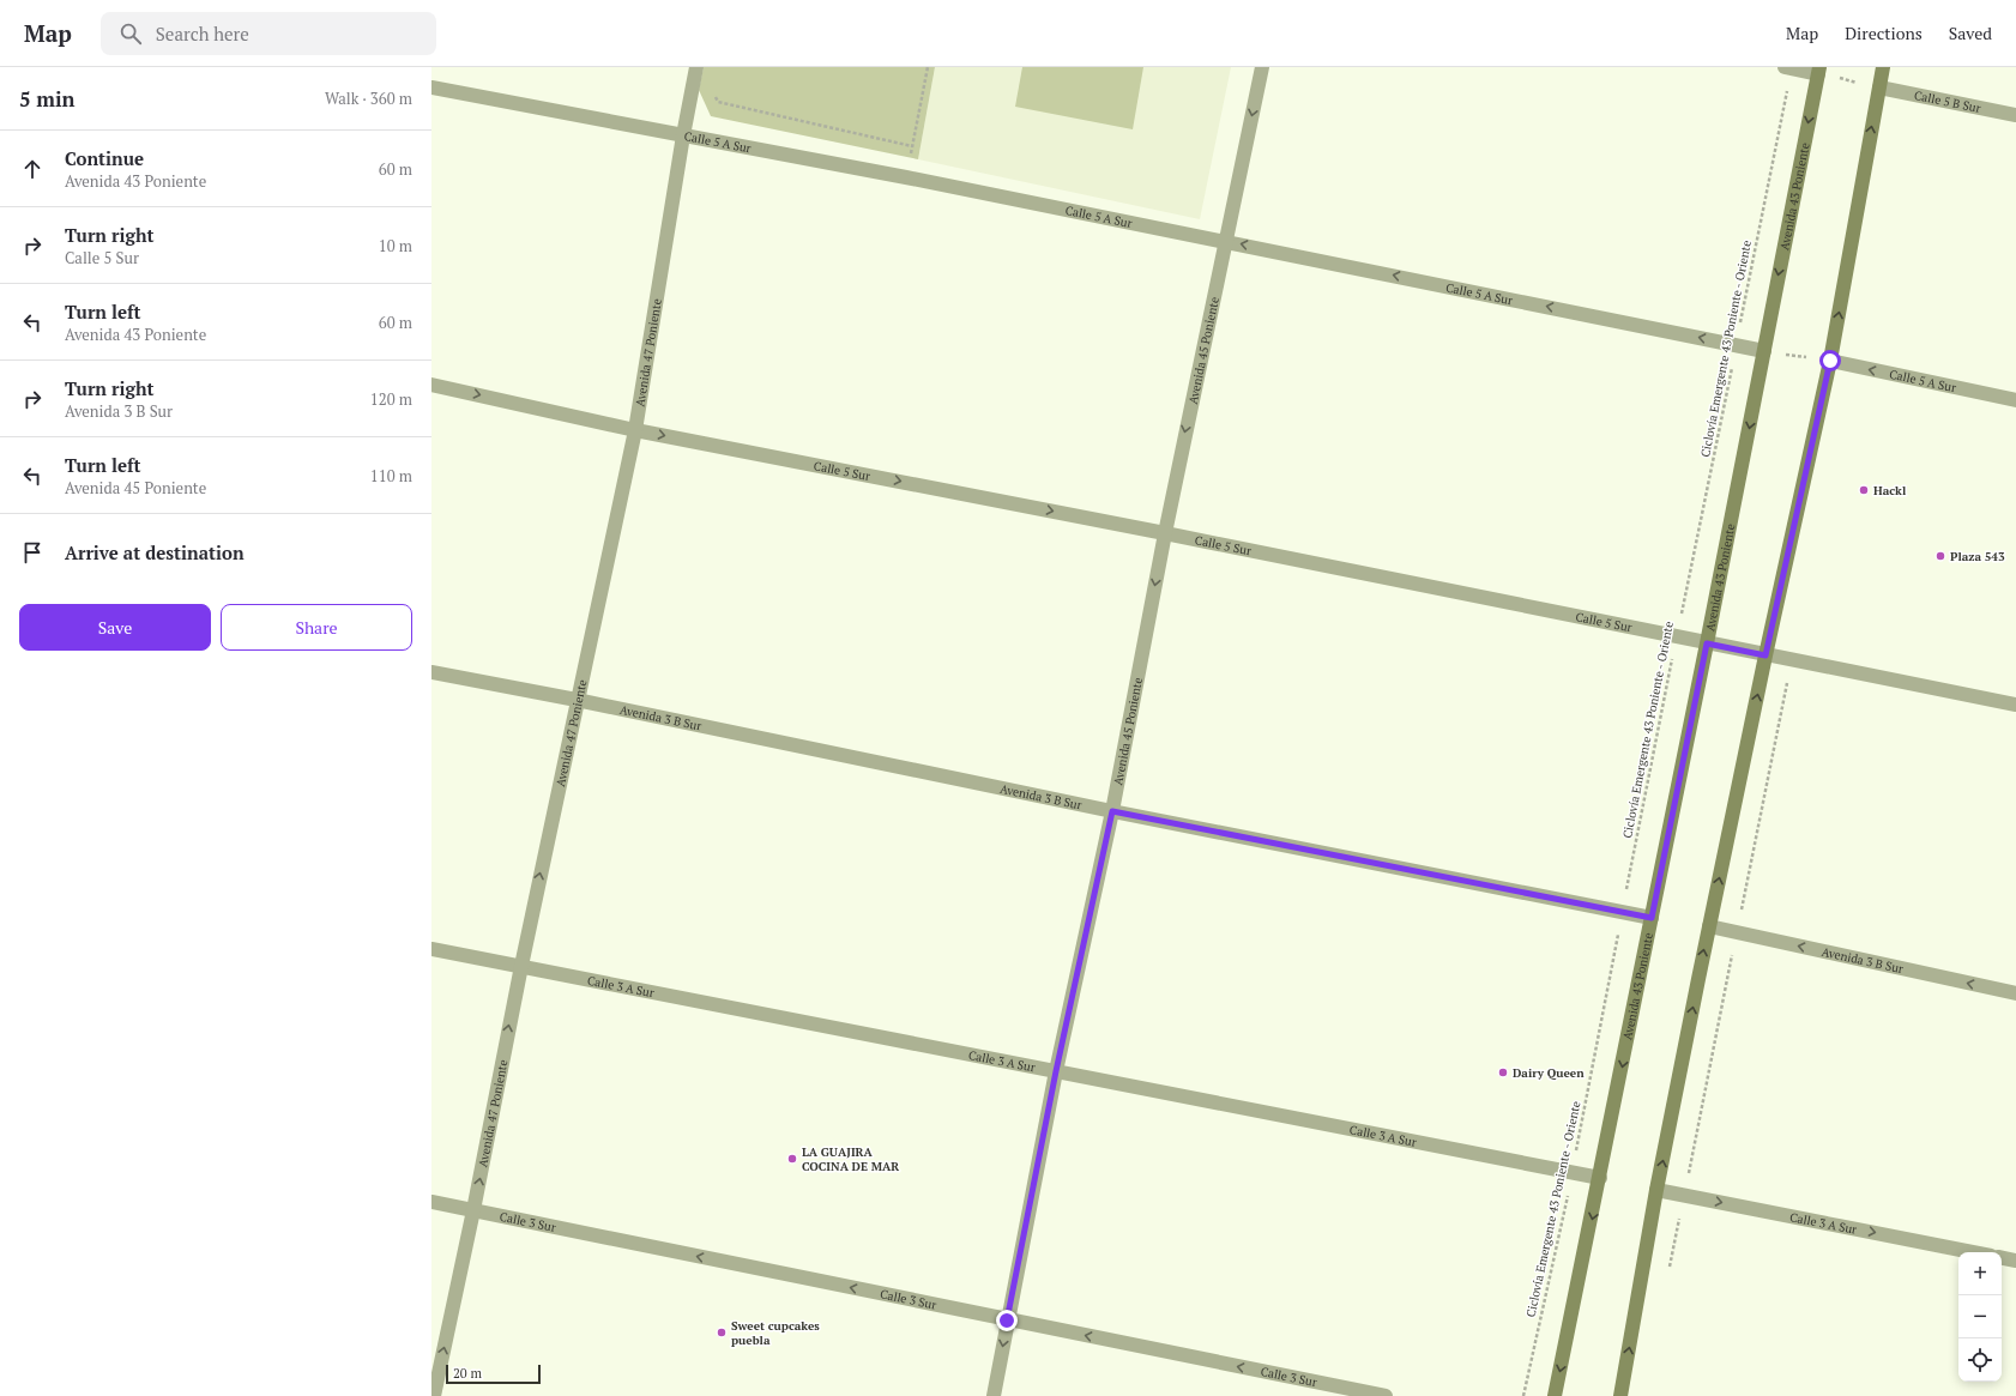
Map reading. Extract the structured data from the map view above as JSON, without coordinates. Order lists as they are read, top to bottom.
{
  "streets": {
    "main road": ["Avenida 43 Poniente"],
    "street": [
      "Calle 5 B Sur",
      "Calle 5 A Sur",
      "Avenida 45 Poniente",
      "Avenida 47 Poniente",
      "Calle 5 Sur",
      "Avenida 3 B Sur",
      "Calle 3 A Sur",
      "Calle 3 Sur"
    ],
    "path": ["Ciclovía Emergente 43 Poniente - Oriente"]
  },
  "crossings": [
    ["Calle 5 A Sur", "Avenida 43 Poniente"],
    ["Calle 5 A Sur", "Ciclovía Emergente 43 Poniente - Oriente"],
    ["Calle 5 A Sur", "Avenida 45 Poniente"],
    ["Calle 5 A Sur", "Avenida 47 Poniente"],
    ["Avenida 43 Poniente", "Calle 5 Sur"],
    ["Avenida 43 Poniente", "Avenida 3 B Sur"],
    ["Avenida 43 Poniente", "Calle 3 A Sur"],
    ["Ciclovía Emergente 43 Poniente - Oriente", "Calle 5 Sur"],
    ["Ciclovía Emergente 43 Poniente - Oriente", "Avenida 3 B Sur"],
    ["Ciclovía Emergente 43 Poniente - Oriente", "Calle 3 A Sur"],
    ["Avenida 45 Poniente", "Calle 5 Sur"],
    ["Avenida 45 Poniente", "Avenida 3 B Sur"],
    ["Avenida 45 Poniente", "Calle 3 A Sur"],
    ["Avenida 45 Poniente", "Calle 3 Sur"],
    ["Avenida 47 Poniente", "Calle 5 Sur"],
    ["Avenida 47 Poniente", "Avenida 3 B Sur"],
    ["Avenida 47 Poniente", "Calle 3 A Sur"],
    ["Avenida 47 Poniente", "Calle 3 Sur"]
  ],
  "one_way": [
    "Calle 5 A Sur",
    "Avenida 45 Poniente",
    "Avenida 47 Poniente",
    "Calle 5 Sur",
    "Calle 3 Sur"
  ],
  "places": [
    "Hackl",
    "Plaza 543",
    "Dairy Queen",
    "LA GUAJIRA COCINA DE MAR",
    "Sweet cupcakes puebla"
  ],
  "scale_bar": "20 m",
  "page": {
    "header": "Map",
    "search": "Search here",
    "nav": ["Map", "Directions", "Saved"],
    "heading": ["5 min", "Walk · 360 m"],
    "list": [
      ["Continue", "Avenida 43 Poniente", "60 m"],
      ["Turn right", "Calle 5 Sur", "10 m"],
      ["Turn left", "Avenida 43 Poniente", "60 m"],
      ["Turn right", "Avenida 3 B Sur", "120 m"],
      ["Turn left", "Avenida 45 Poniente", "110 m"],
      "Arrive at destination"
    ],
    "buttons": ["Save", "Share"],
    "map_buttons": ["+", "−"],
    "scale": "20 m"
  }
}
